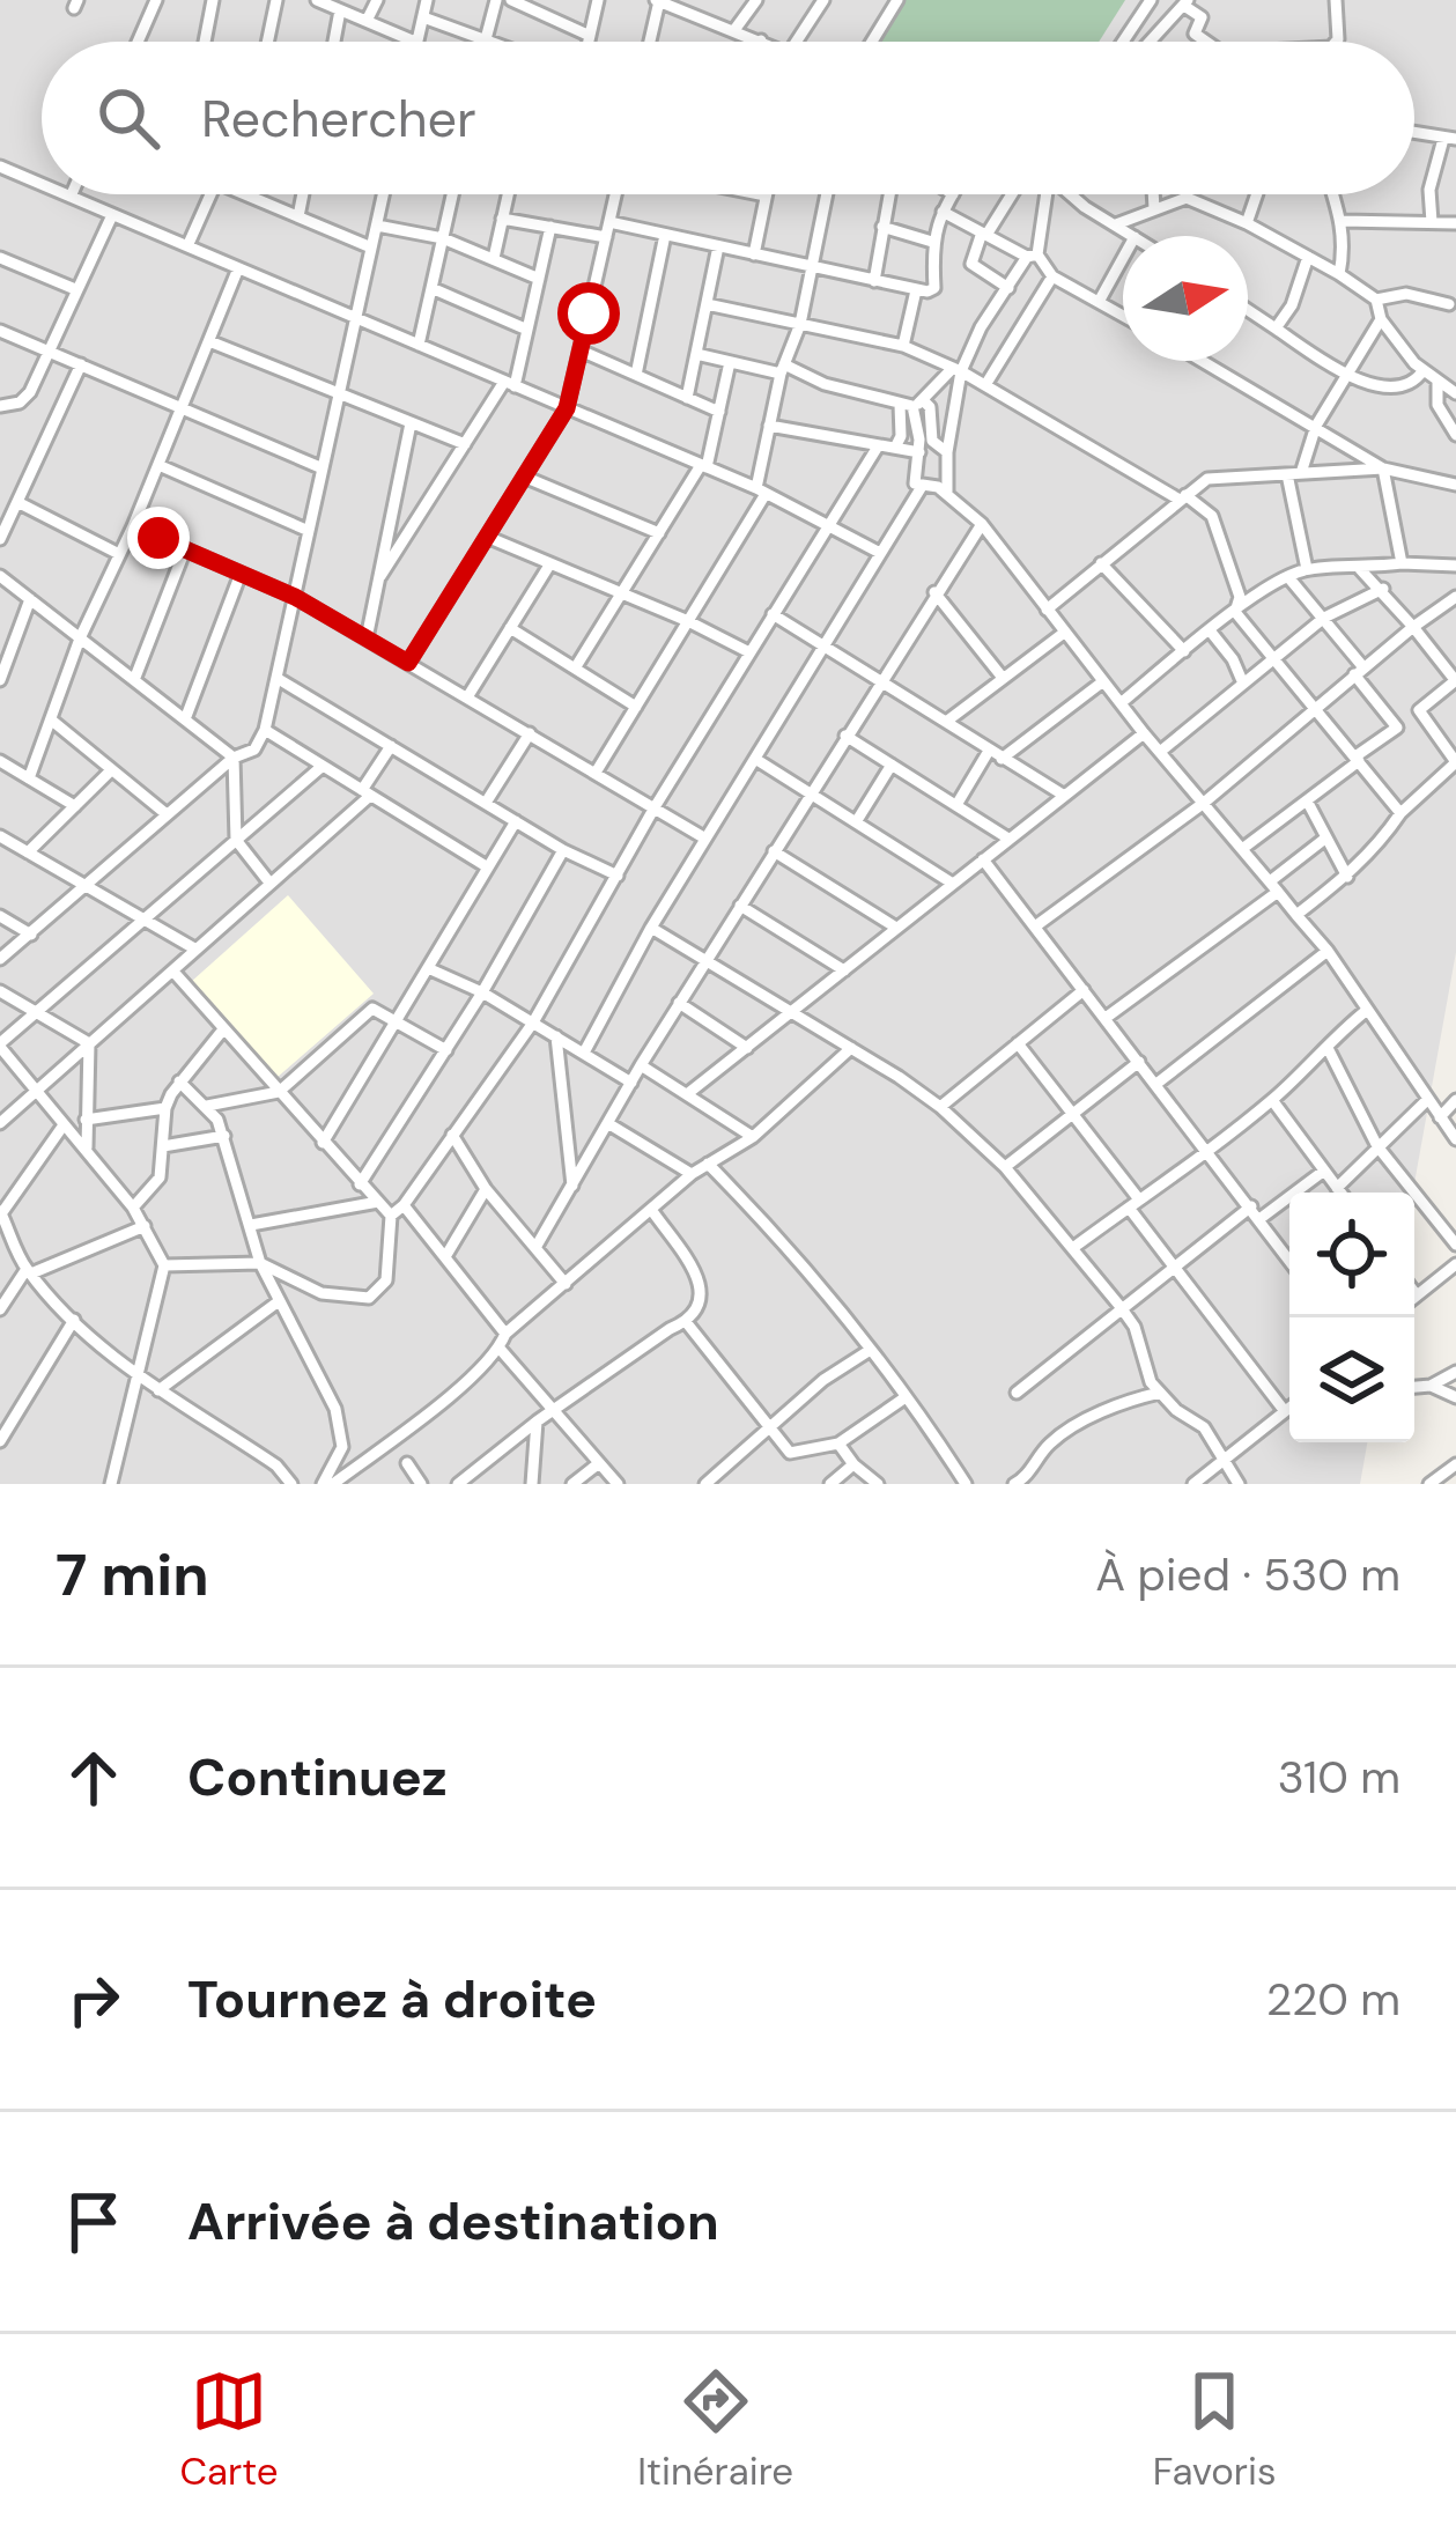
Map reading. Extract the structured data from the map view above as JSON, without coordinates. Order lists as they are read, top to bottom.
{
  "north": "right",
  "page": {
    "search": "Rechercher",
    "heading": ["7 min", "À pied · 530 m"],
    "list": [
      ["Continuez", "310 m"],
      ["Tournez à droite", "220 m"],
      "Arrivée à destination"
    ],
    "nav": ["Carte", "Itinéraire", "Favoris"]
  }
}
